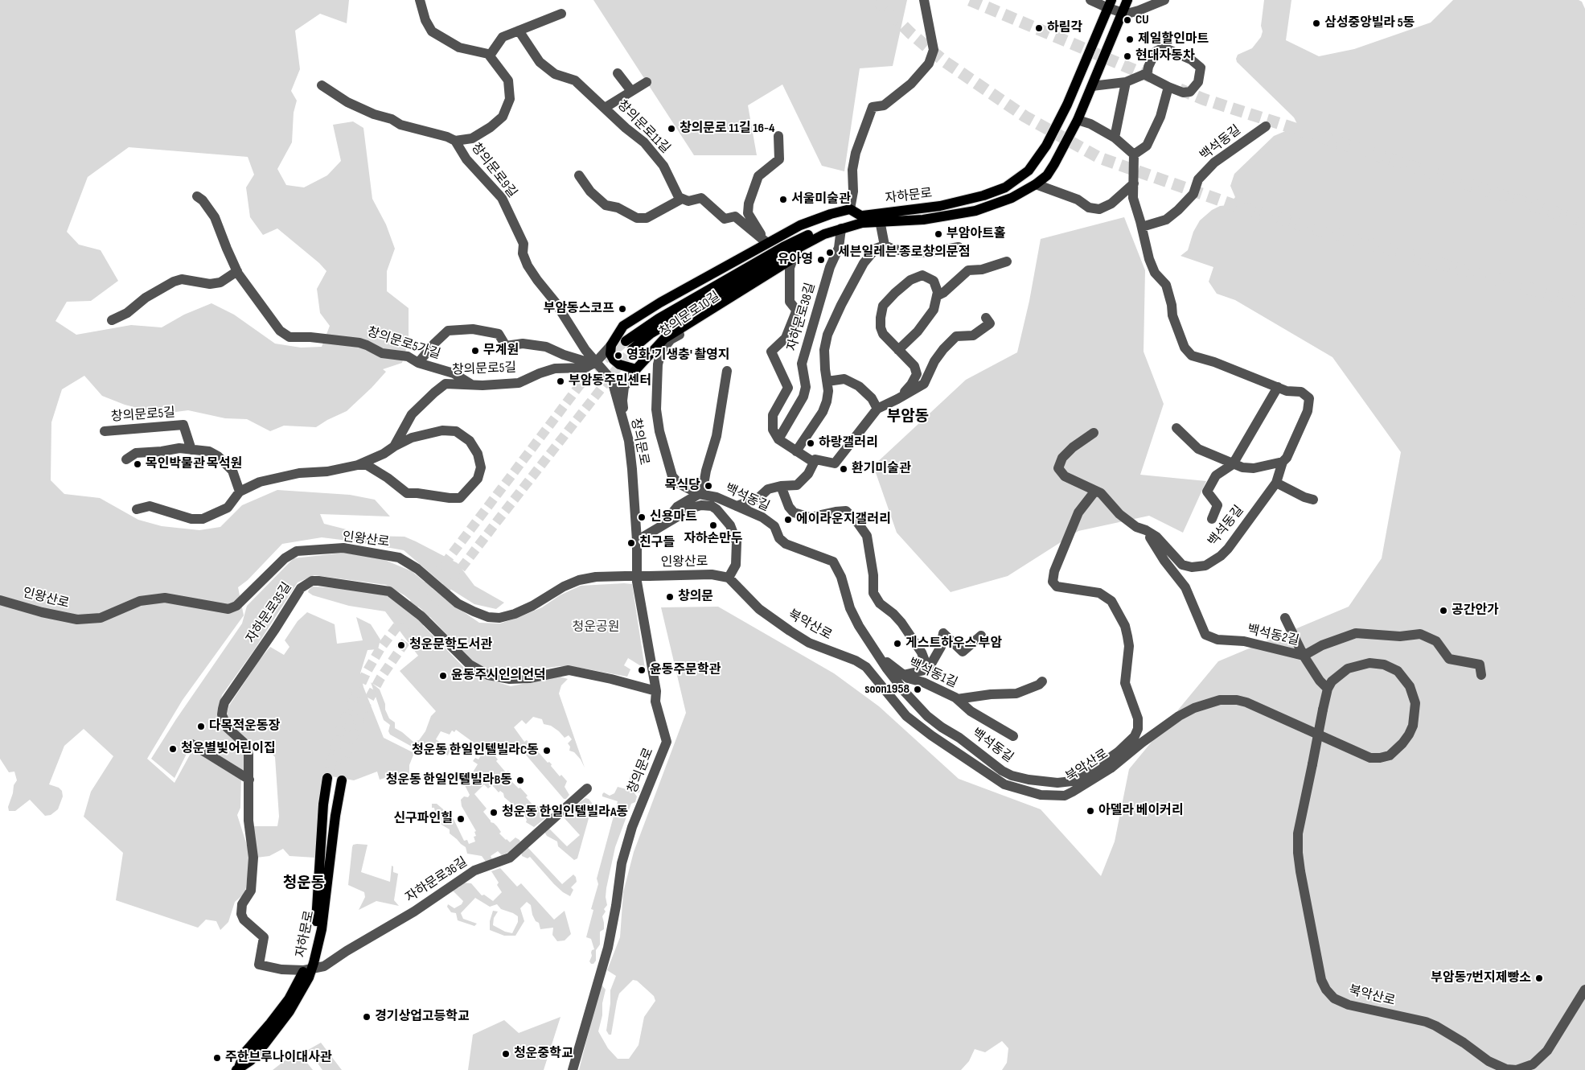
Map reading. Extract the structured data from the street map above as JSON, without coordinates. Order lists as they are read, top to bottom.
{
  "streets": {
    "main road": ["자하문로"],
    "street": [
      "창의문로11길",
      "백석동길",
      "창의문로9길",
      "창의문로10길",
      "자하문로38길",
      "창의문로5가길",
      "창의문로5길",
      "창의문로",
      "인왕산로",
      "자하문로35길",
      "북악산로",
      "백석동2길",
      "백석동1길",
      "자하문로36길"
    ]
  },
  "crossings": [
    ["백석동길", "창의문로10길"],
    ["백석동길", "창의문로"],
    ["백석동길", "인왕산로"],
    ["백석동길", "북악산로"],
    ["백석동길", "백석동2길"],
    ["백석동길", "백석동1길"],
    ["창의문로9길", "창의문로5길"],
    ["창의문로9길", "창의문로"],
    ["자하문로", "자하문로38길"],
    ["자하문로", "자하문로35길"],
    ["자하문로", "자하문로36길"],
    ["창의문로5가길", "창의문로5길"],
    ["창의문로5길", "창의문로"],
    ["창의문로", "자하문로35길"],
    ["인왕산로", "북악산로"],
    ["자하문로35길", "자하문로36길"]
  ],
  "districts": ["부암동", "청운동"],
  "parks": ["청운공원"],
  "places": [
    "CU",
    "삼성중앙빌라 5동",
    "하림각",
    "제일할인마트",
    "현대자동차",
    "창의문로 11길 16-4",
    "서울미술관",
    "부암아트홀",
    "세븐일레븐 종로창의문점",
    "유아영",
    "부암동스코프",
    "무계원",
    "영화 '기생충' 촬영지",
    "부암동주민센터",
    "하랑갤러리",
    "목인박물관 목석원",
    "환기미술관",
    "목식당",
    "신용마트",
    "에이라운지갤러리",
    "자하손만두",
    "친구들",
    "창의문",
    "공간안가",
    "게스트하우스 부암",
    "청운문학도서관",
    "윤동주문학관",
    "윤동주시인의언덕",
    "soon1958",
    "다목적운동장",
    "청운별빛어린이집",
    "청운동 한일인텔빌라C동",
    "청운동 한일인텔빌라B동",
    "아델라 베이커리",
    "청운동 한일인텔빌라A동",
    "신구파인힐",
    "부암동7번지제빵소",
    "경기상업고등학교",
    "청운중학교",
    "주한브루나이대사관"
  ]
}
